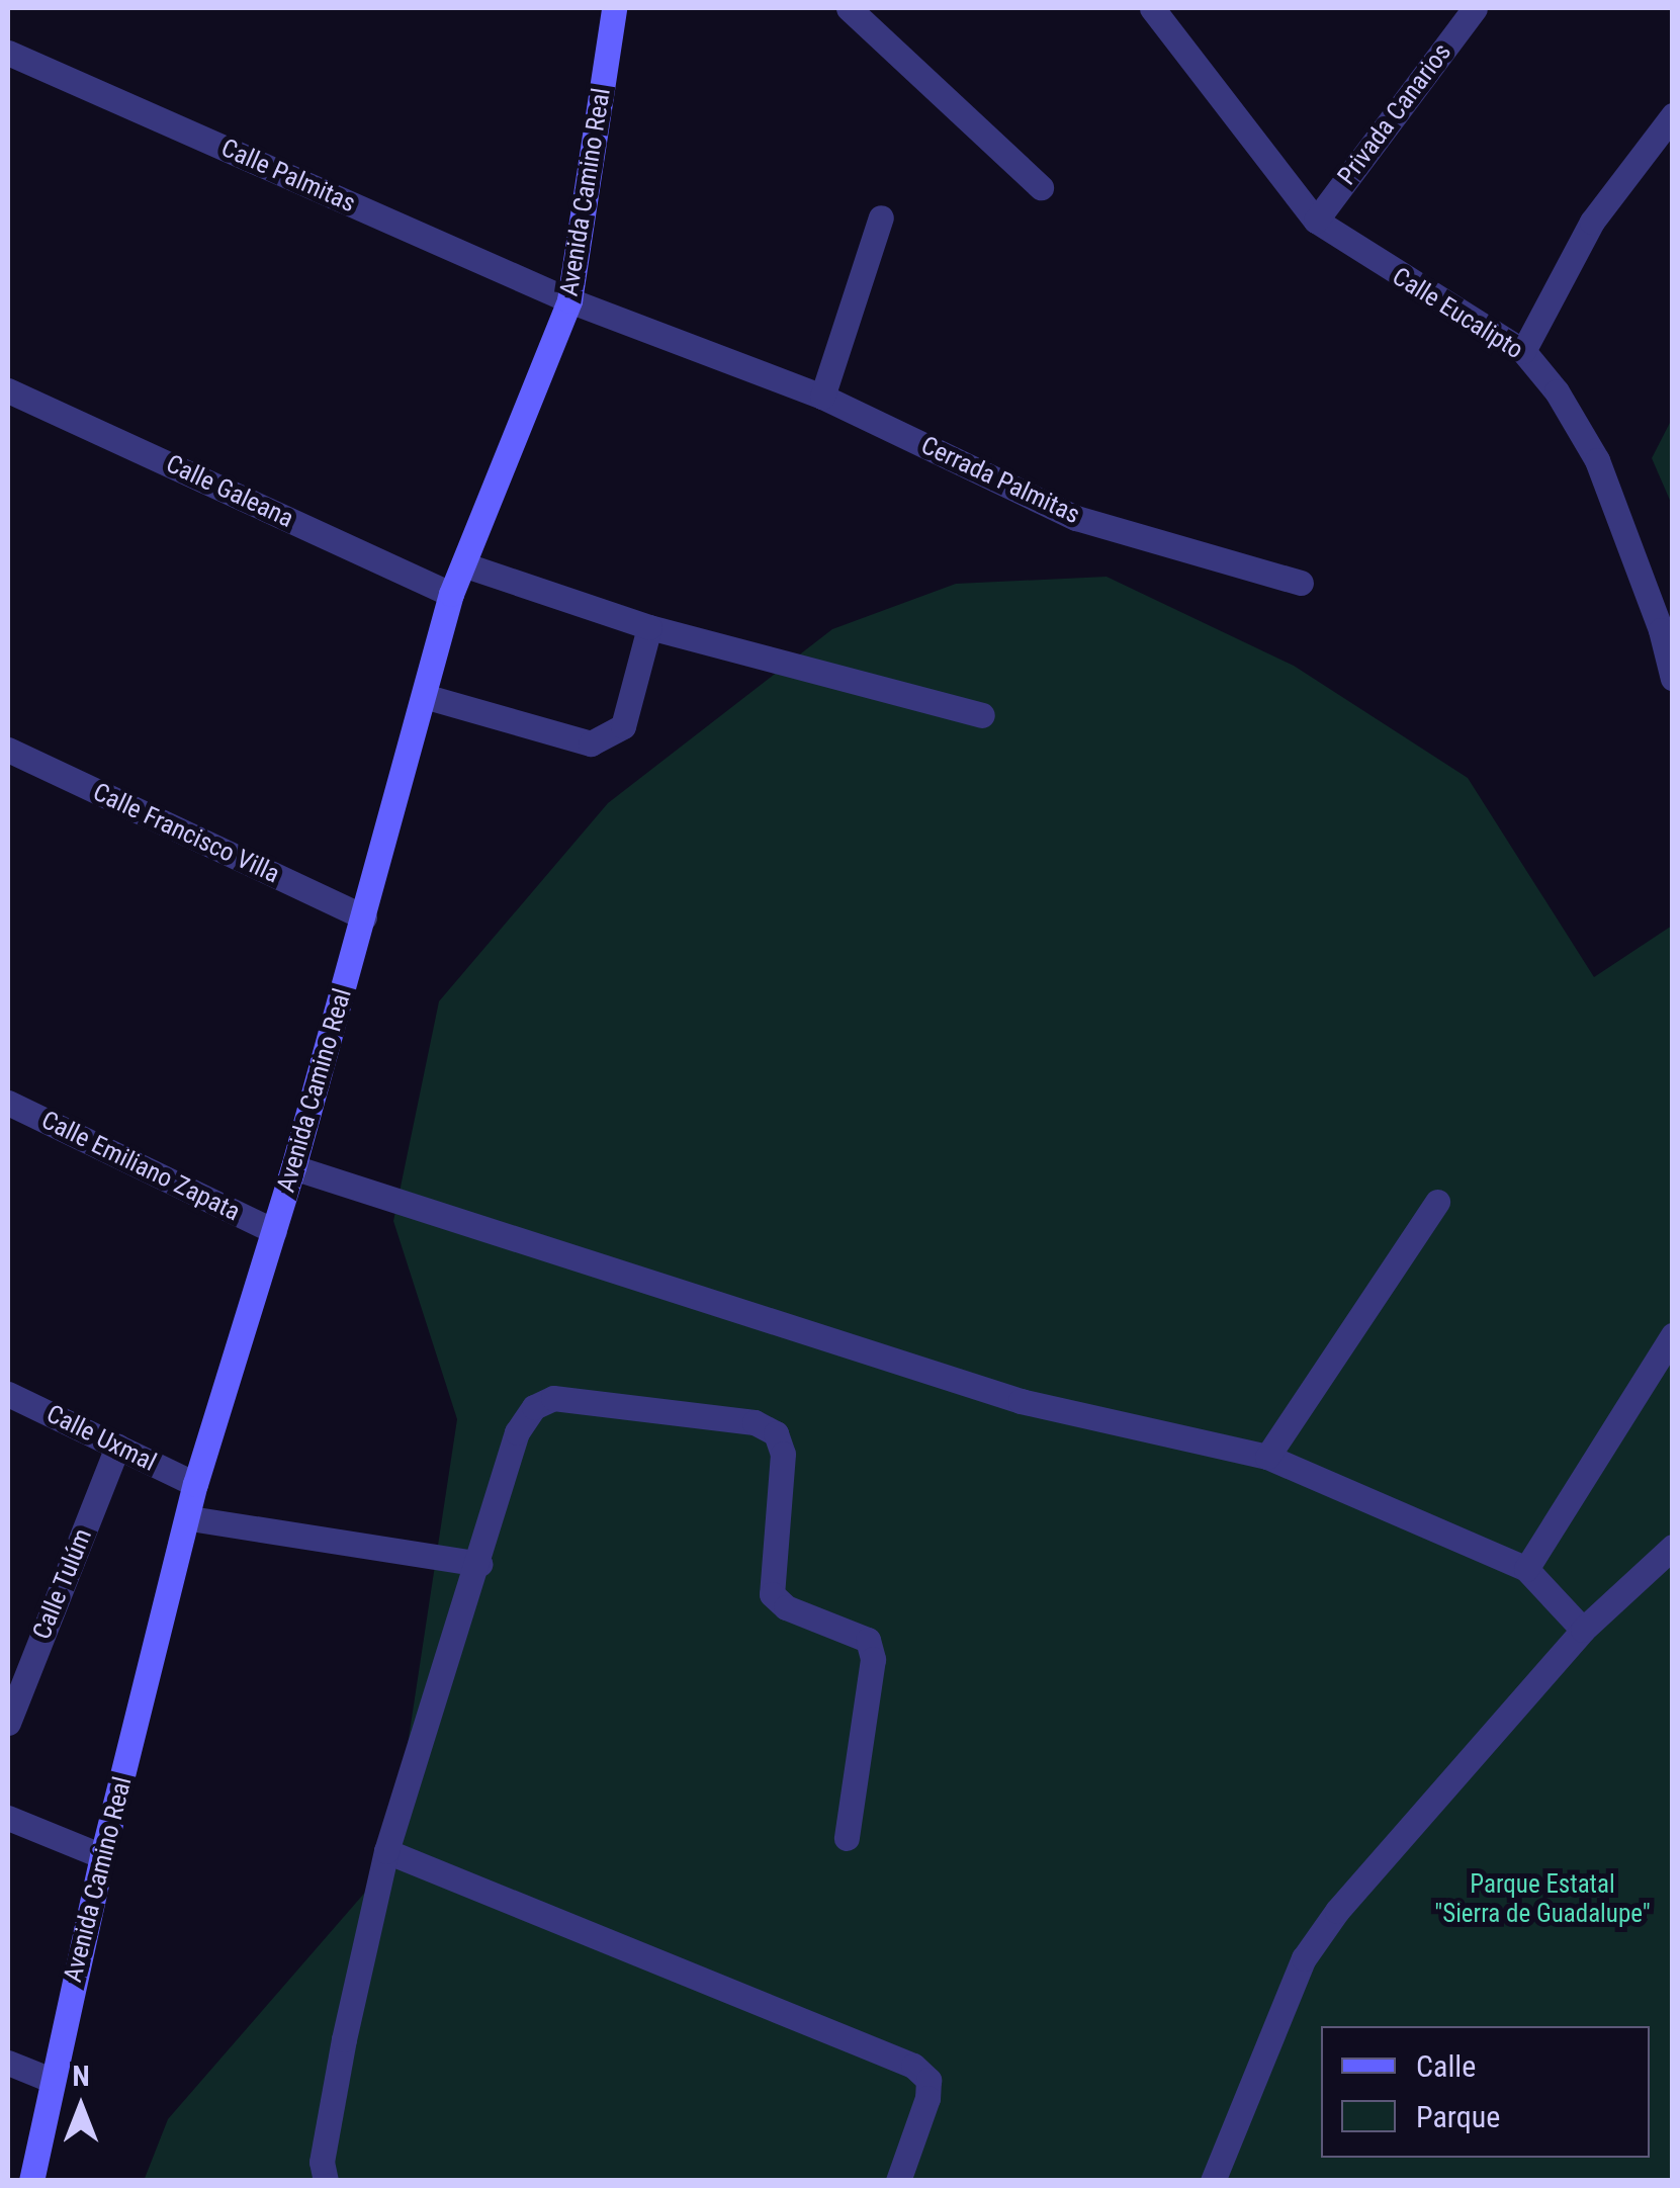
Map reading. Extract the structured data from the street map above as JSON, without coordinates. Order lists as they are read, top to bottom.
{
  "streets": {
    "street": [
      "Privada Canarios",
      "Calle Palmitas",
      "Avenida Camino Real",
      "Calle Eucalipto",
      "Cerrada Palmitas",
      "Calle Galeana",
      "Calle Francisco Villa",
      "Calle Emiliano Zapata",
      "Calle Uxmal",
      "Calle Tulúm"
    ]
  },
  "crossings": [
    ["Privada Canarios", "Calle Eucalipto"],
    ["Calle Palmitas", "Avenida Camino Real"],
    ["Calle Palmitas", "Cerrada Palmitas"],
    ["Avenida Camino Real", "Cerrada Palmitas"],
    ["Avenida Camino Real", "Calle Galeana"],
    ["Avenida Camino Real", "Calle Francisco Villa"],
    ["Avenida Camino Real", "Calle Emiliano Zapata"],
    ["Avenida Camino Real", "Calle Uxmal"],
    ["Calle Uxmal", "Calle Tulúm"]
  ],
  "parks": ["Parque Estatal \"Sierra de Guadalupe\""],
  "legend": ["Calle", "Parque"],
  "north": "top"
}
